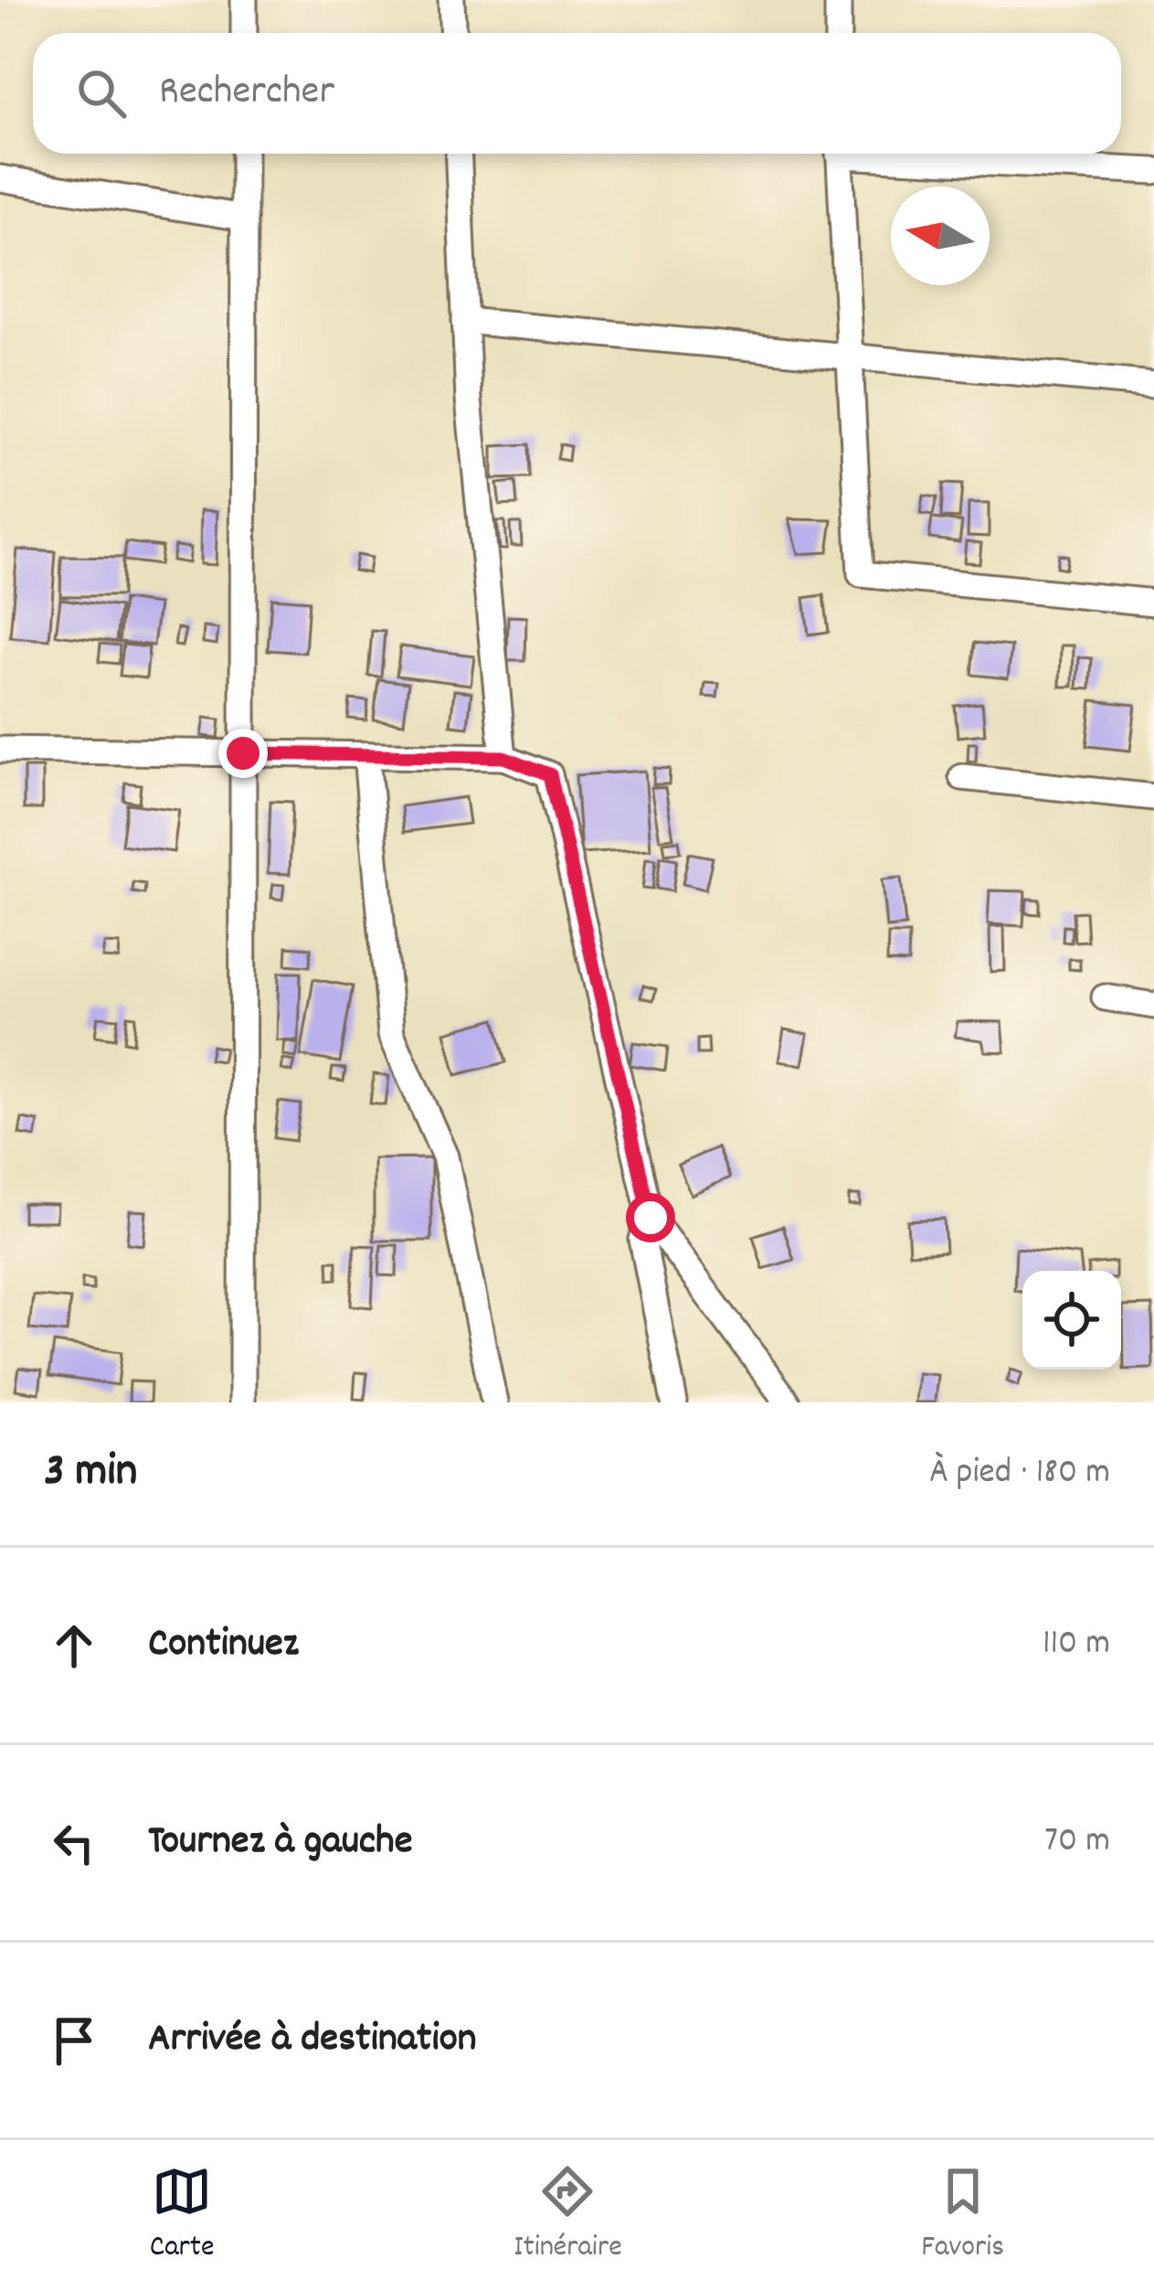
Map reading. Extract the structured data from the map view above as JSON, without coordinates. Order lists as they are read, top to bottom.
{
  "north": "left",
  "page": {
    "search": "Rechercher",
    "heading": ["3 min", "À pied · 180 m"],
    "list": [
      ["Continuez", "110 m"],
      ["Tournez à gauche", "70 m"],
      "Arrivée à destination"
    ],
    "nav": ["Carte", "Itinéraire", "Favoris"]
  }
}
